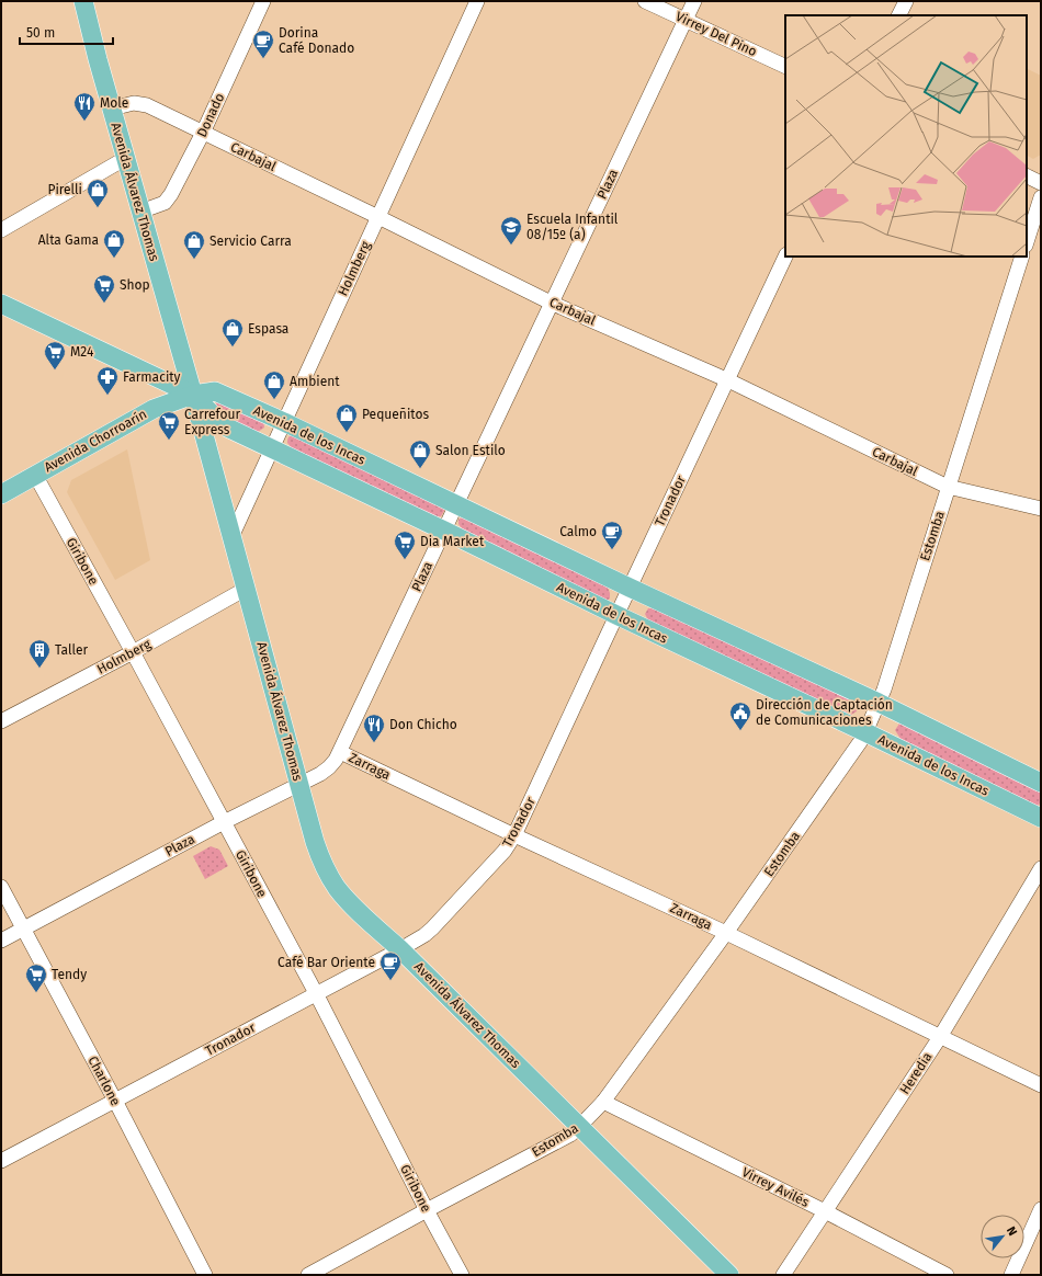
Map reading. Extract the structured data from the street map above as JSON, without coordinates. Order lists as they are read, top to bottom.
{
  "streets": {
    "main road": ["Avenida Álvarez Thomas", "Avenida de los Incas", "Avenida Chorroarín"],
    "street": [
      "Virrey Del Pino",
      "Donado",
      "Carbajal",
      "Plaza",
      "Holmberg",
      "Tronador",
      "Estomba",
      "Giribone",
      "Zarraga",
      "Heredia",
      "Charlone",
      "Virrey Avilés"
    ]
  },
  "crossings": [
    ["Virrey Del Pino", "Plaza"],
    ["Donado", "Carbajal"],
    ["Donado", "Avenida Álvarez Thomas"],
    ["Carbajal", "Plaza"],
    ["Carbajal", "Avenida Álvarez Thomas"],
    ["Carbajal", "Holmberg"],
    ["Carbajal", "Tronador"],
    ["Carbajal", "Estomba"],
    ["Plaza", "Avenida Álvarez Thomas"],
    ["Plaza", "Avenida de los Incas"],
    ["Plaza", "Giribone"],
    ["Plaza", "Zarraga"],
    ["Plaza", "Charlone"],
    ["Avenida Álvarez Thomas", "Holmberg"],
    ["Avenida Álvarez Thomas", "Avenida de los Incas"],
    ["Avenida Álvarez Thomas", "Avenida Chorroarín"],
    ["Avenida Álvarez Thomas", "Tronador"],
    ["Avenida Álvarez Thomas", "Estomba"],
    ["Holmberg", "Avenida de los Incas"],
    ["Holmberg", "Giribone"],
    ["Avenida de los Incas", "Avenida Chorroarín"],
    ["Avenida de los Incas", "Tronador"],
    ["Avenida de los Incas", "Estomba"],
    ["Avenida Chorroarín", "Giribone"],
    ["Tronador", "Giribone"],
    ["Tronador", "Zarraga"],
    ["Tronador", "Charlone"],
    ["Estomba", "Giribone"],
    ["Estomba", "Zarraga"],
    ["Estomba", "Virrey Avilés"],
    ["Zarraga", "Heredia"],
    ["Heredia", "Virrey Avilés"]
  ],
  "places": {
    "cafe": ["Dorina Café Donado", "Calmo", "Café Bar Oriente"],
    "restaurant": ["Mole", "Don Chicho"],
    "shop": [
      "Pirelli",
      "Alta Gama",
      "Servicio Carra",
      "Espasa",
      "Ambient",
      "Pequeñitos",
      "Salon Estilo"
    ],
    "school or university": ["Escuela Infantil 08/15º (a)"],
    "supermarket": [
      "Shop",
      "M24",
      "Carrefour Express",
      "Dia Market",
      "Tendy"
    ],
    "pharmacy": ["Farmacity"],
    "building": ["Taller"],
    "public building": ["Dirección de Captación de Comunicaciones"]
  },
  "scale_bar": "50 m",
  "north": "top right"
}
